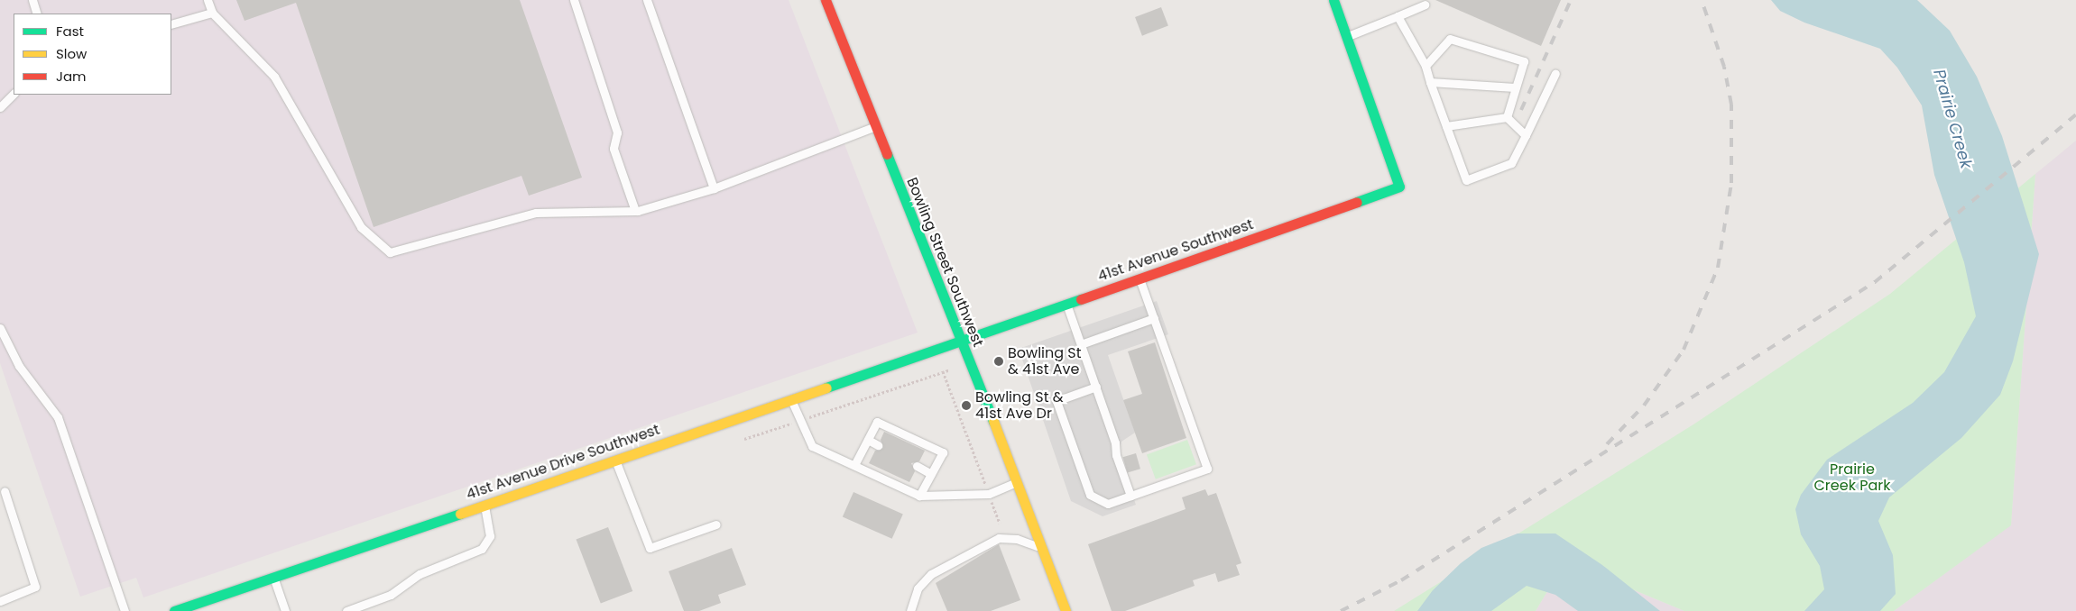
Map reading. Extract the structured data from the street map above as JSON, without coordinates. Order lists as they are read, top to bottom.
{
  "streets": {
    "street": ["41st Avenue Southwest", "Bowling Street Southwest", "41st Avenue Drive Southwest"]
  },
  "crossings": [
    ["41st Avenue Southwest", "Bowling Street Southwest"],
    ["41st Avenue Southwest", "41st Avenue Drive Southwest"],
    ["Bowling Street Southwest", "41st Avenue Drive Southwest"]
  ],
  "water": ["Prairie Creek"],
  "parks": ["Prairie Creek Park"],
  "places": ["Bowling St & 41st Ave", "Bowling St & 41st Ave Dr"],
  "legend": ["Fast", "Slow", "Jam"]
}
